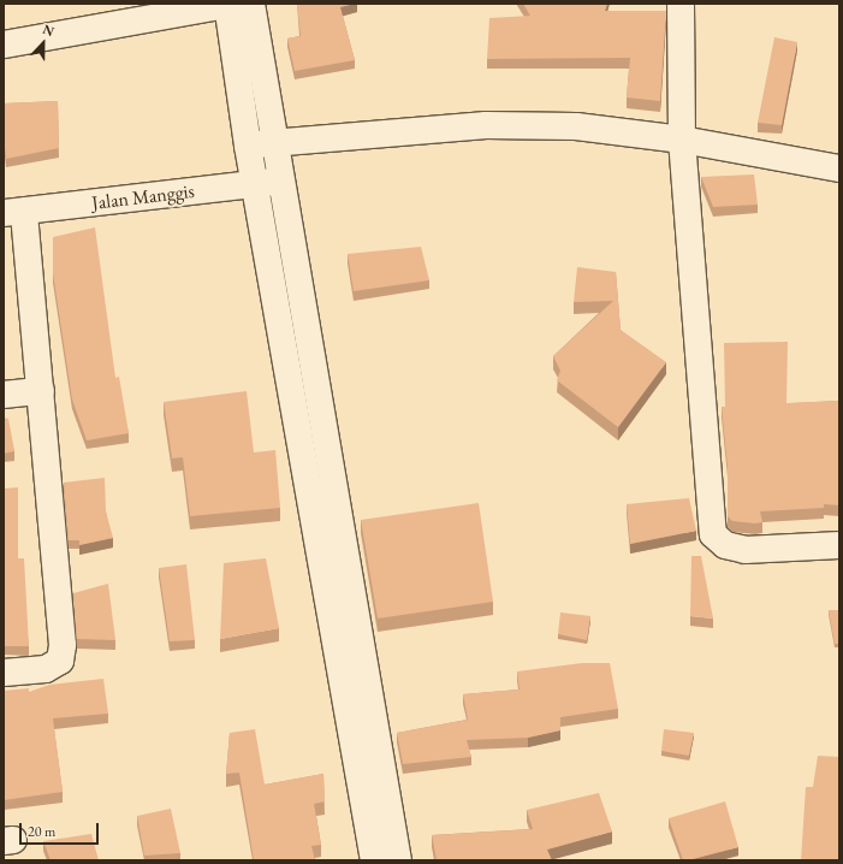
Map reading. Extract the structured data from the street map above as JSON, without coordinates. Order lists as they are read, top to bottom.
{
  "streets": {
    "street": ["Jalan Manggis"]
  },
  "scale_bar": "20 m",
  "north": "top"
}
